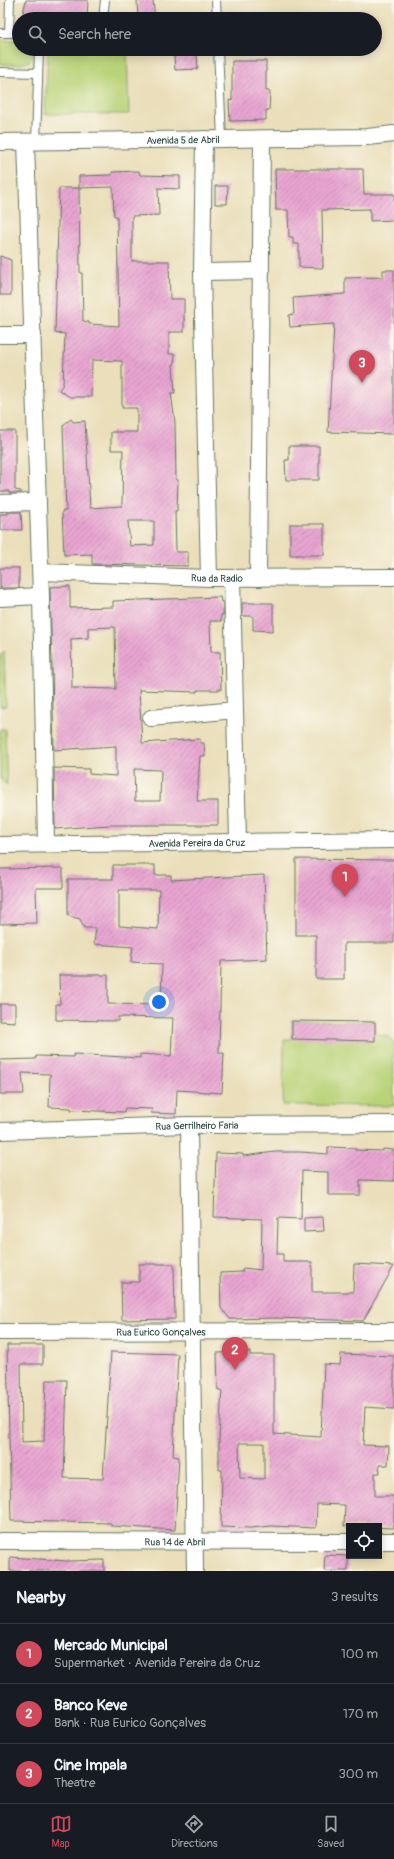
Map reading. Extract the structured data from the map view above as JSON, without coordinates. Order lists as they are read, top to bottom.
{
  "streets": {
    "street": [
      "Avenida 5 de Abril",
      "Rua da Radio",
      "Avenida Pereira da Cruz",
      "Rua Gerrilheiro Faria",
      "Rua Eurico Gonçalves",
      "Rua 14 de Abril"
    ]
  },
  "page": {
    "search": "Search here",
    "pins": ["3", "1", "2"],
    "heading": ["Nearby", "3 results"],
    "list": [
      {
        "mark": "1",
        "name": "Mercado Municipal",
        "note": "Supermarket · Avenida Pereira da Cruz",
        "value": "100 m"
      },
      {
        "mark": "2",
        "name": "Banco Keve",
        "note": "Bank · Rua Eurico Gonçalves",
        "value": "170 m"
      },
      {
        "mark": "3",
        "name": "Cine Impala",
        "note": "Theatre",
        "value": "300 m"
      }
    ],
    "nav": ["Map", "Directions", "Saved"]
  }
}
